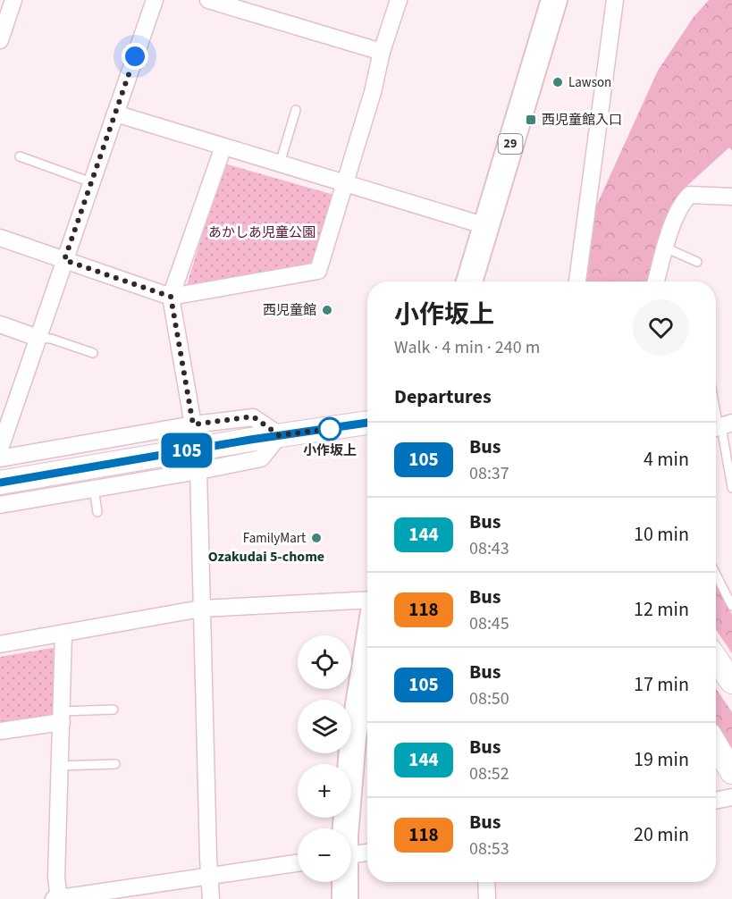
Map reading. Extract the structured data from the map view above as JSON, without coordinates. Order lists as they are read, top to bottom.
{
  "streets": {
    "main road": ["29"]
  },
  "districts": ["Ozakudai 5-chome"],
  "parks": ["あかしあ児童公園"],
  "places": {
    "other": [
      "Lawson",
      "西児童館",
      "小作坂上",
      "FamilyMart"
    ],
    "transit": ["西児童館入口"]
  },
  "lines": ["bus line 105"],
  "page": {
    "on_map": "105",
    "heading": [
      ["小作坂上", "Walk · 4 min · 240 m"],
      "Departures"
    ],
    "list": [
      {
        "mark": "105",
        "name": "Bus",
        "note": "08:37",
        "value": "4 min"
      },
      {
        "mark": "144",
        "name": "Bus",
        "note": "08:43",
        "value": "10 min"
      },
      {
        "mark": "118",
        "name": "Bus",
        "note": "08:45",
        "value": "12 min"
      },
      {
        "mark": "105",
        "name": "Bus",
        "note": "08:50",
        "value": "17 min"
      },
      {
        "mark": "144",
        "name": "Bus",
        "note": "08:52",
        "value": "19 min"
      },
      {
        "mark": "118",
        "name": "Bus",
        "note": "08:53",
        "value": "20 min"
      }
    ],
    "map_buttons": ["+", "−"]
  }
}
